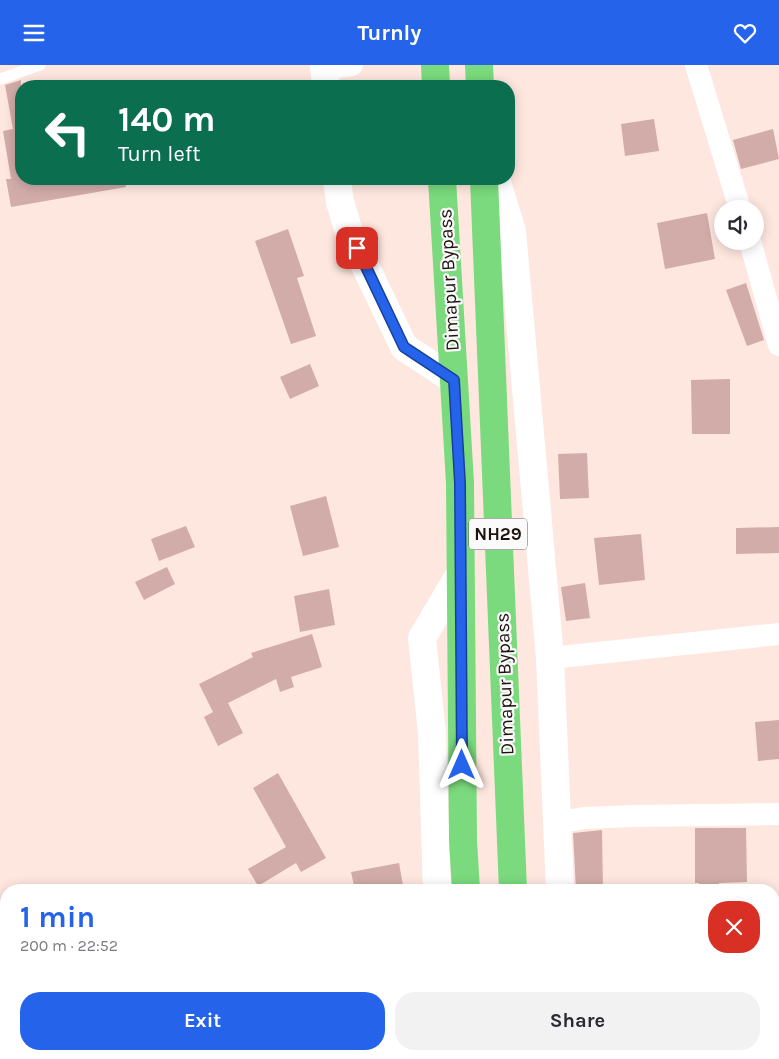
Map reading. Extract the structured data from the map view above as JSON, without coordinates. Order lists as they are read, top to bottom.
{
  "streets": {
    "highway": ["Dimapur Bypass", "NH29"]
  },
  "page": {
    "header": "Turnly",
    "turn": ["140 m", "Turn left"],
    "heading": ["1 min", "200 m · 22:52"],
    "buttons": ["Exit", "Share"]
  }
}
